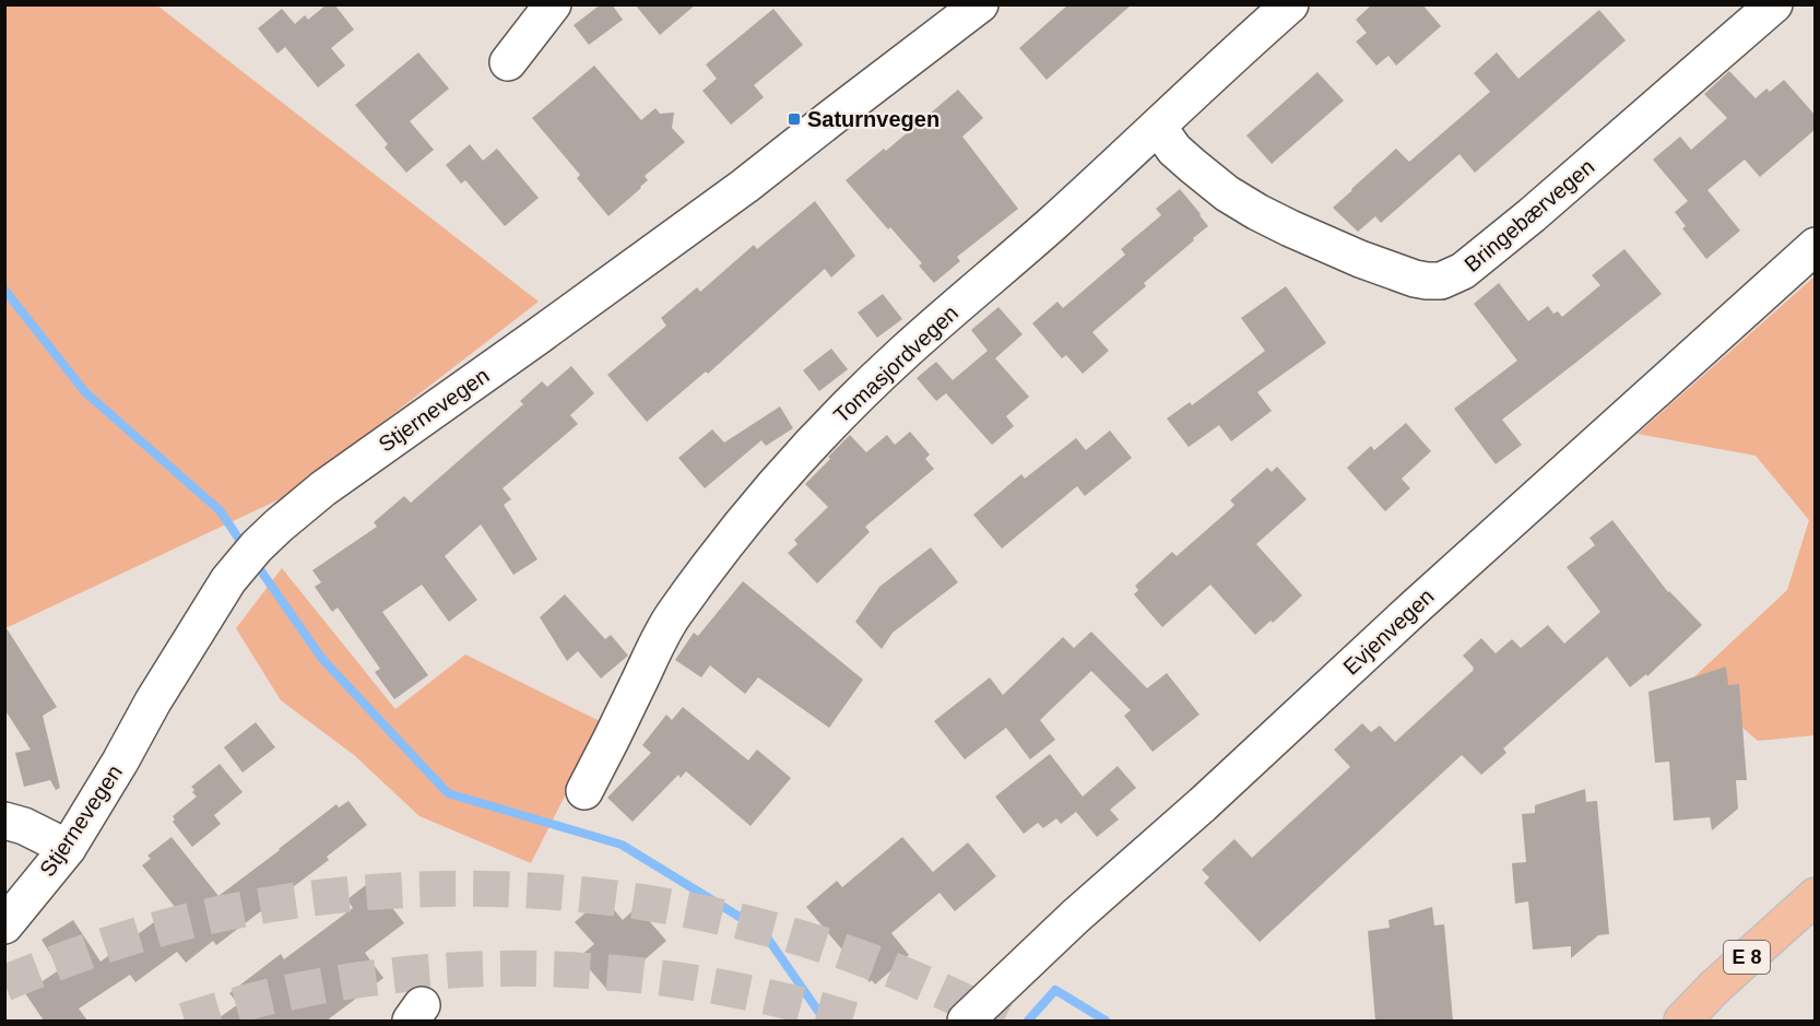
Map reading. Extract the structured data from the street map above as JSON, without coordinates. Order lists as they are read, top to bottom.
{
  "streets": {
    "highway": ["E 8"],
    "street": [
      "Bringebærvegen",
      "Tomasjordvegen",
      "Stjernevegen",
      "Evjenvegen"
    ]
  },
  "crossings": [
    ["Bringebærvegen", "Tomasjordvegen"]
  ],
  "places": {
    "transit": ["Saturnvegen"]
  }
}
